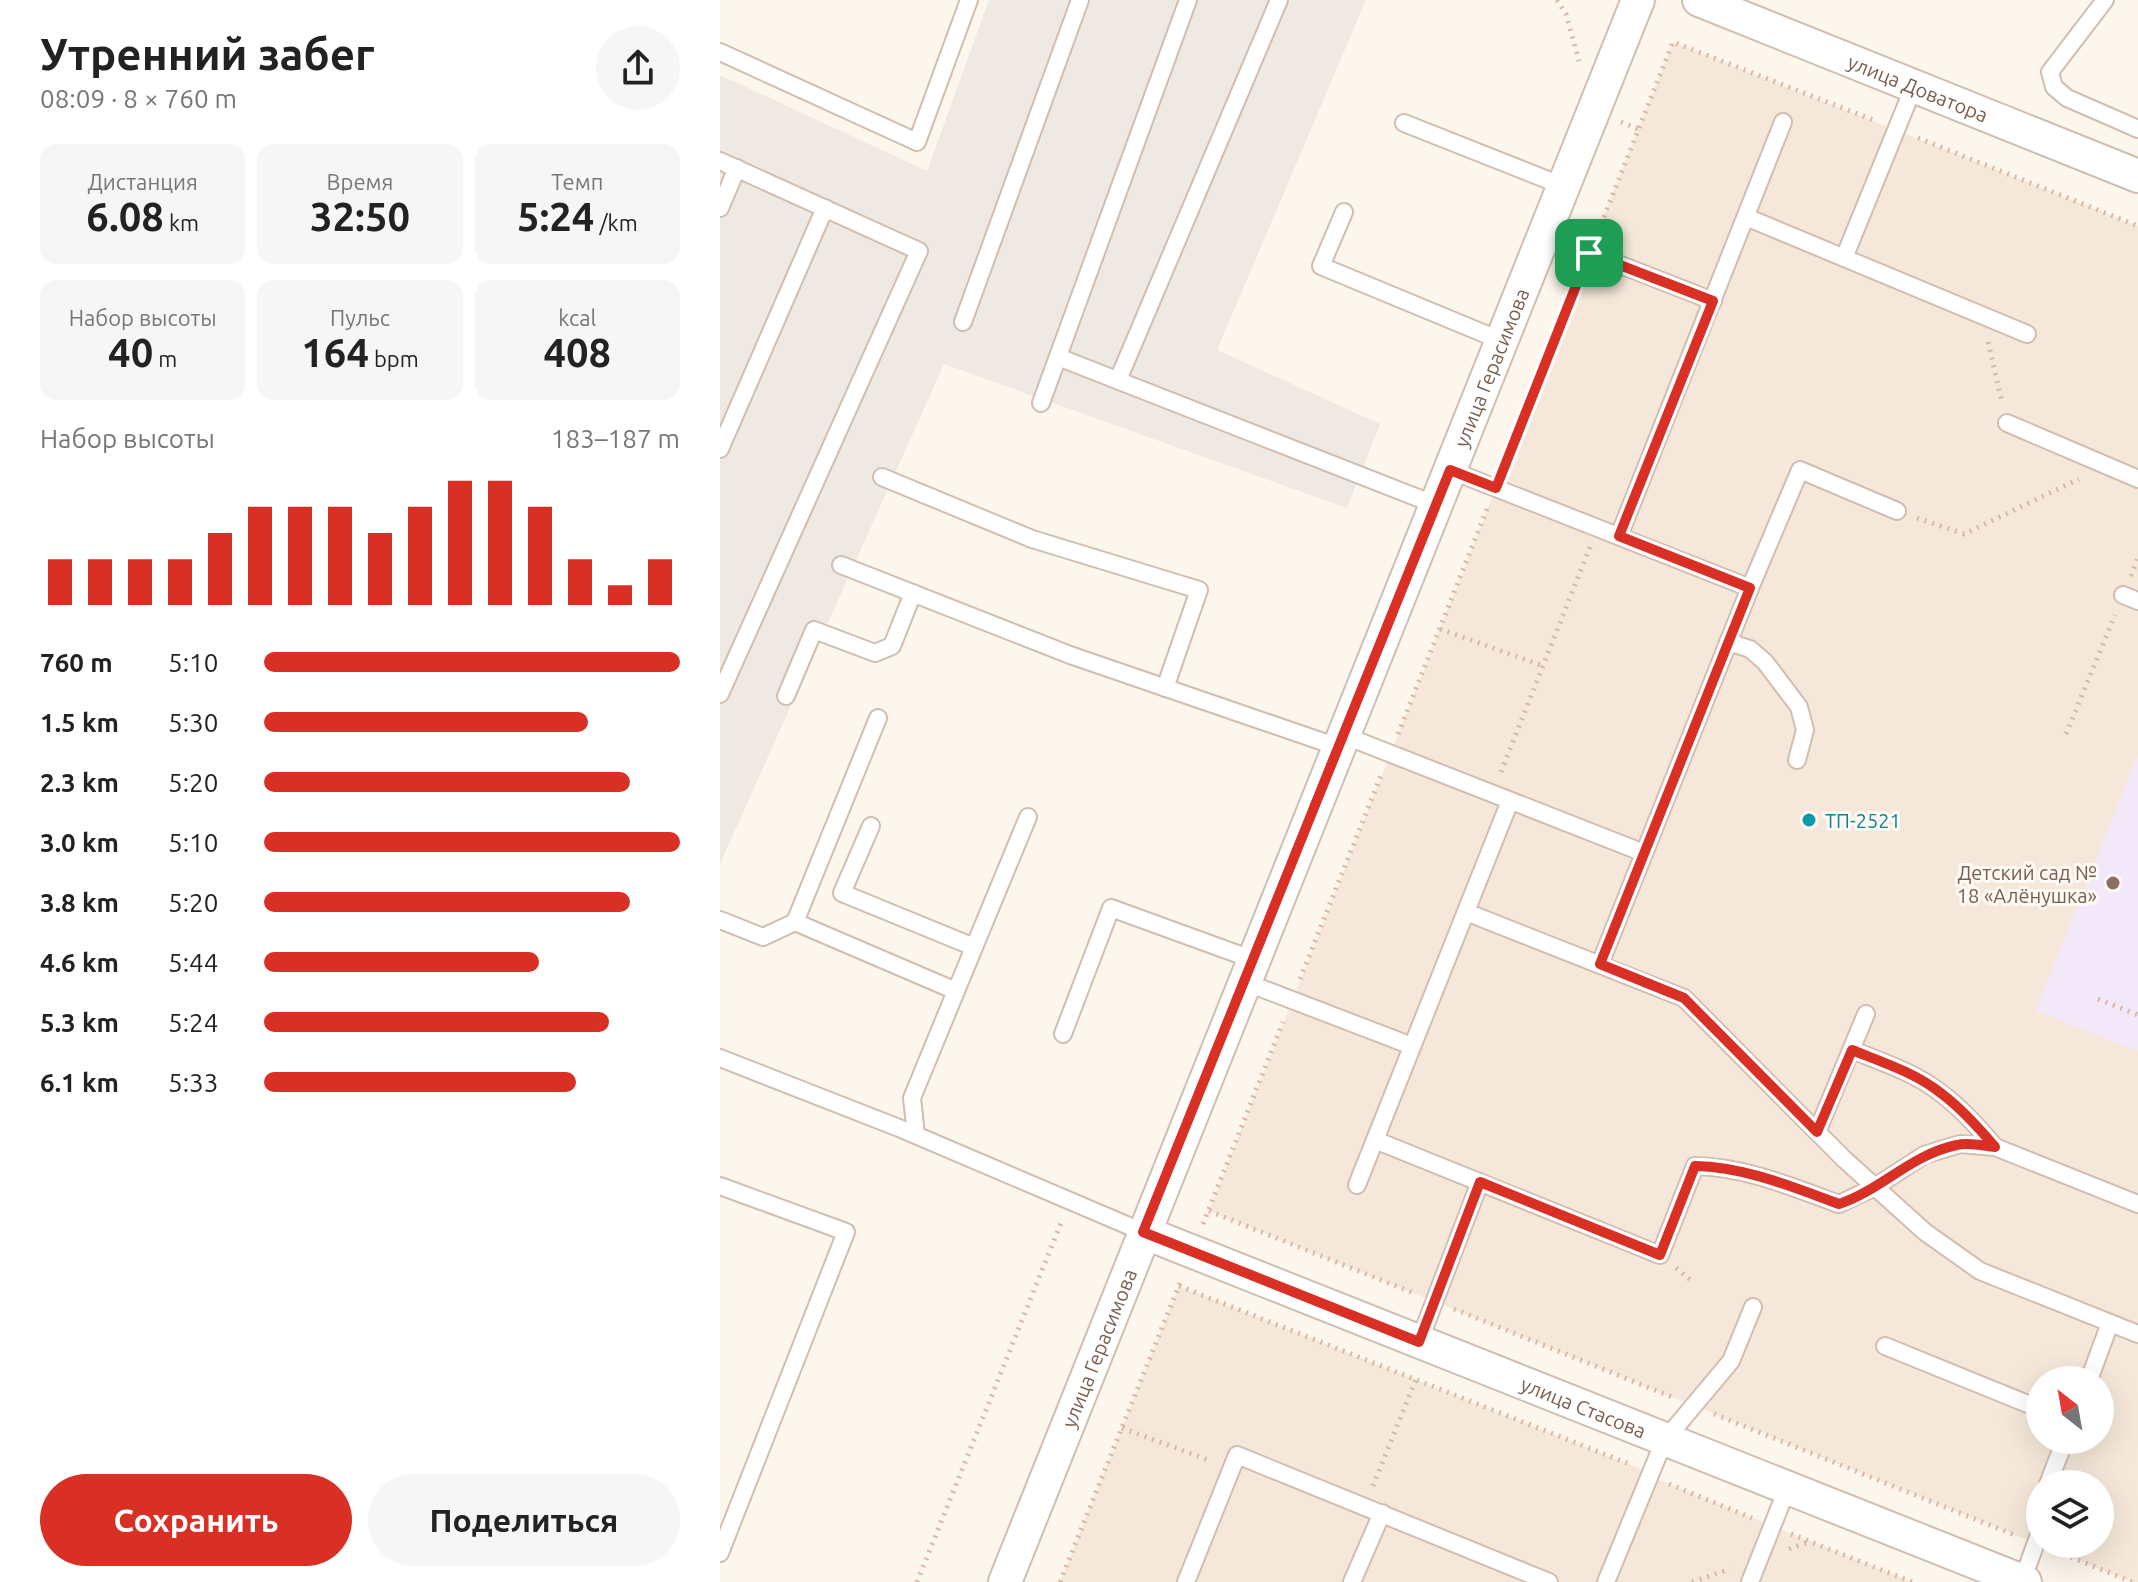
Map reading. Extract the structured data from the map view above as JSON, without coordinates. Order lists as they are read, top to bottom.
{
  "streets": {
    "street": ["улица Доватора", "улица Герасимова", "улица Стасова"]
  },
  "crossings": [
    ["улица Герасимова", "улица Стасова"]
  ],
  "places": ["ТП-2521", "Детский сад № 18 «Алёнушка»"],
  "north": "top left",
  "page": {
    "heading": ["Утренний забег", "08:09 · 8 × 760 m"],
    "stats": [
      ["Дистанция", "6.08 km"],
      ["Время", "32:50"],
      ["Темп", "5:24 /km"],
      ["Набор высоты", "40 m"],
      ["Пульс", "164 bpm"],
      ["kcal", "408"]
    ],
    "chart": ["Набор высоты", "183–187 m"],
    "list": [
      {
        "name": "760 m",
        "note": "5:10"
      },
      {
        "name": "1.5 km",
        "note": "5:30"
      },
      {
        "name": "2.3 km",
        "note": "5:20"
      },
      {
        "name": "3.0 km",
        "note": "5:10"
      },
      {
        "name": "3.8 km",
        "note": "5:20"
      },
      {
        "name": "4.6 km",
        "note": "5:44"
      },
      {
        "name": "5.3 km",
        "note": "5:24"
      },
      {
        "name": "6.1 km",
        "note": "5:33"
      }
    ],
    "buttons": ["Сохранить", "Поделиться"]
  }
}
